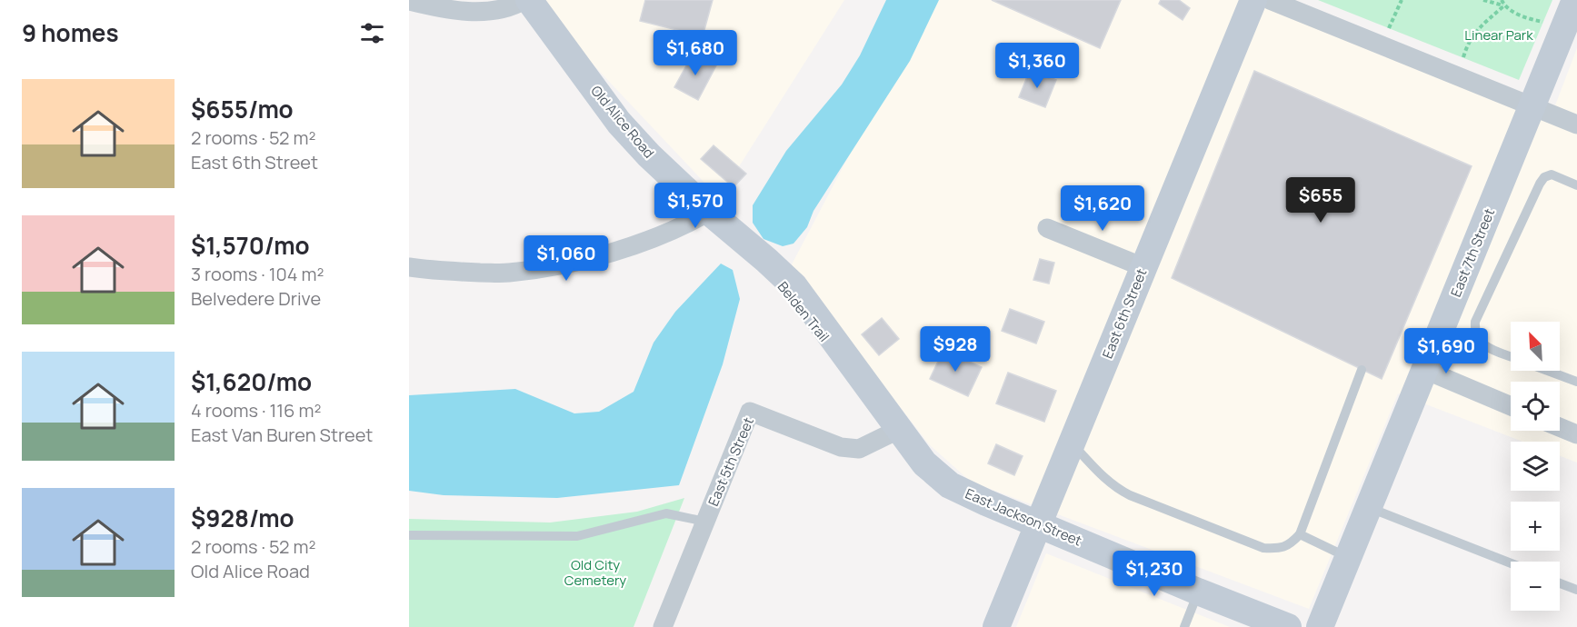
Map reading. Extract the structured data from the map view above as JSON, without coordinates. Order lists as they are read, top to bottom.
{
  "streets": {
    "main road": [
      "Old Alice Road",
      "East 7th Street",
      "East 6th Street",
      "East Jackson Street"
    ],
    "street": ["East 5th Street"]
  },
  "crossings": [
    ["Old Alice Road", "East 5th Street"],
    ["Old Alice Road", "East Jackson Street"],
    ["East 6th Street", "East Jackson Street"],
    ["East 5th Street", "East Jackson Street"]
  ],
  "parks": ["Linear Park", "Old City Cemetery"],
  "north": "top left",
  "page": {
    "heading": "9 homes",
    "price": [
      "$1,680",
      "$1,360",
      "$655",
      "$1,570",
      "$1,620",
      "$1,060",
      "$928",
      "$1,690",
      "$1,230"
    ],
    "list": [
      {
        "name": "$655/mo",
        "note": "2 rooms · 52 m² · East 6th Street"
      },
      {
        "name": "$1,570/mo",
        "note": "3 rooms · 104 m² · Belvedere Drive"
      },
      {
        "name": "$1,620/mo",
        "note": "4 rooms · 116 m² · East Van Buren Street"
      },
      {
        "name": "$928/mo",
        "note": "2 rooms · 52 m² · Old Alice Road"
      }
    ],
    "map_buttons": ["+", "−"]
  }
}
